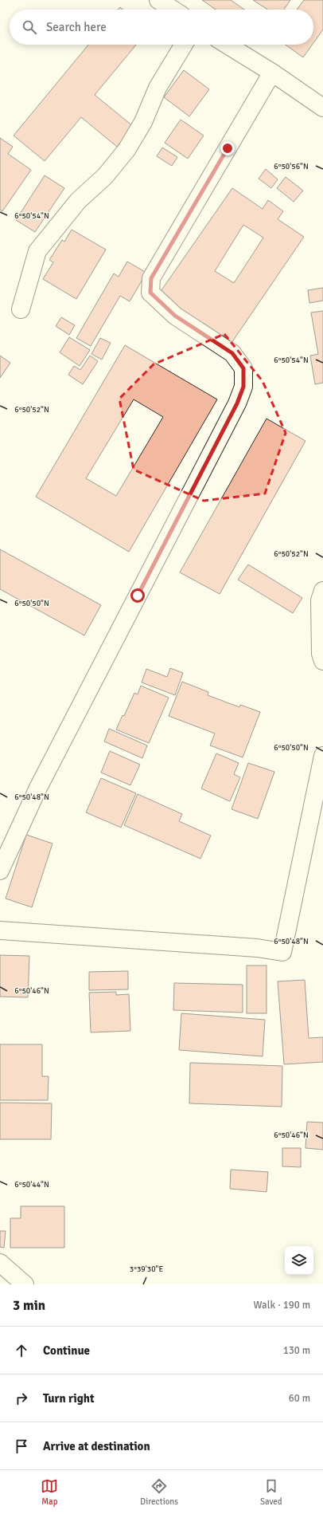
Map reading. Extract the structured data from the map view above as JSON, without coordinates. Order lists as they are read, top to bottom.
{
  "page": {
    "search": "Search here",
    "heading": ["3 min", "Walk · 190 m"],
    "list": [
      ["Continue", "130 m"],
      ["Turn right", "60 m"],
      "Arrive at destination"
    ],
    "nav": ["Map", "Directions", "Saved"]
  },
  "coordinates": [
    "6°50'56\"N",
    "6°50'54\"N",
    "6°50'52\"N",
    "6°50'50\"N",
    "6°50'48\"N",
    "6°50'46\"N",
    "6°50'44\"N",
    "3°39'30\"E"
  ]
}
